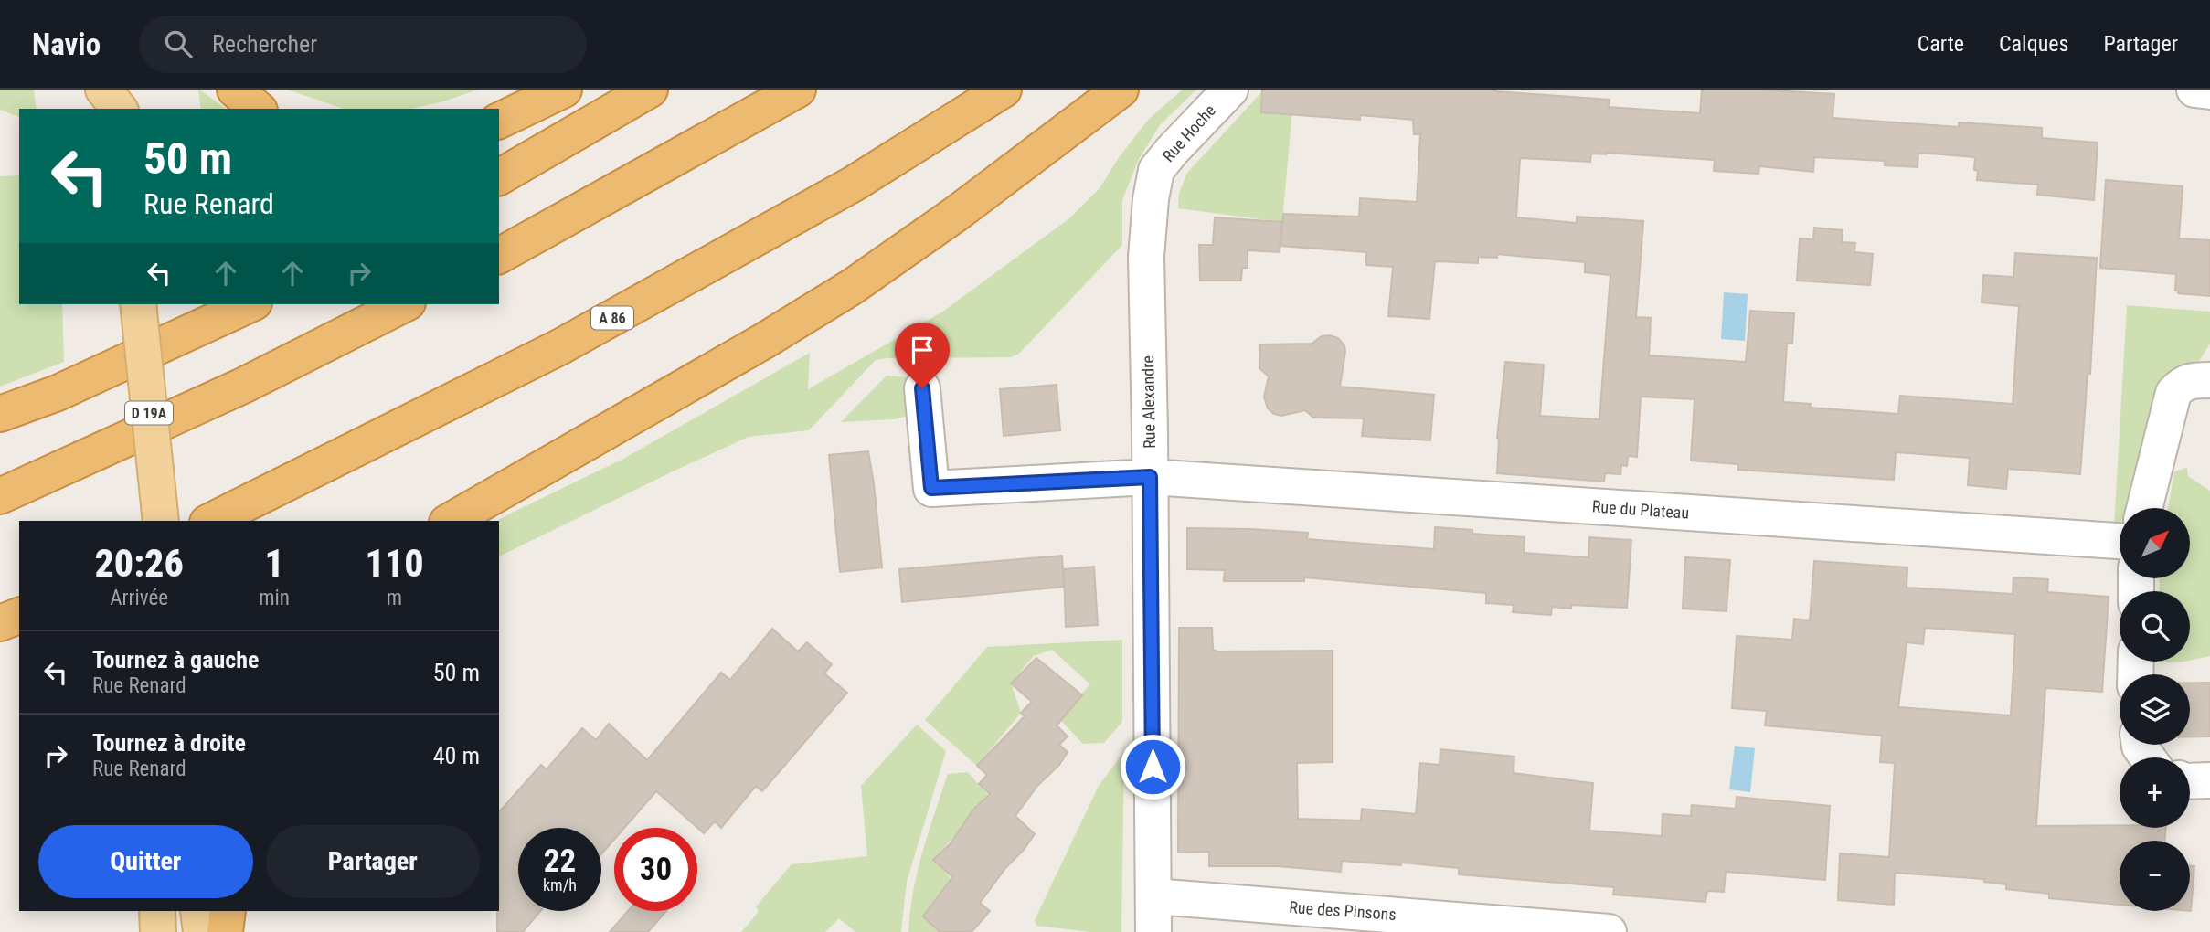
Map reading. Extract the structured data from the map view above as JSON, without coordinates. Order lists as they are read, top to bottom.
{
  "streets": {
    "highway": ["A 86"],
    "main road": ["D 19A"],
    "street": [
      "Rue Hoche",
      "Rue Alexandre",
      "Rue du Plateau",
      "Rue des Pinsons"
    ]
  },
  "crossings": [
    ["Rue Hoche", "Rue Alexandre"],
    ["Rue Alexandre", "Rue du Plateau"],
    ["Rue Alexandre", "Rue des Pinsons"]
  ],
  "north": "top right",
  "page": {
    "header": "Navio",
    "search": "Rechercher",
    "nav": ["Carte", "Calques", "Partager"],
    "turn": ["50 m", "Rue Renard"],
    "map_buttons": ["+", "−"],
    "eta": [
      "20:26",
      "Arrivée",
      "1",
      "min",
      "110",
      "m"
    ],
    "list": [
      {
        "name": "Tournez à gauche",
        "note": "Rue Renard",
        "value": "50 m"
      },
      {
        "name": "Tournez à droite",
        "note": "Rue Renard",
        "value": "40 m"
      }
    ],
    "buttons": ["Quitter", "Partager"],
    "speed": "22 km/h",
    "limit": "30"
  }
}
